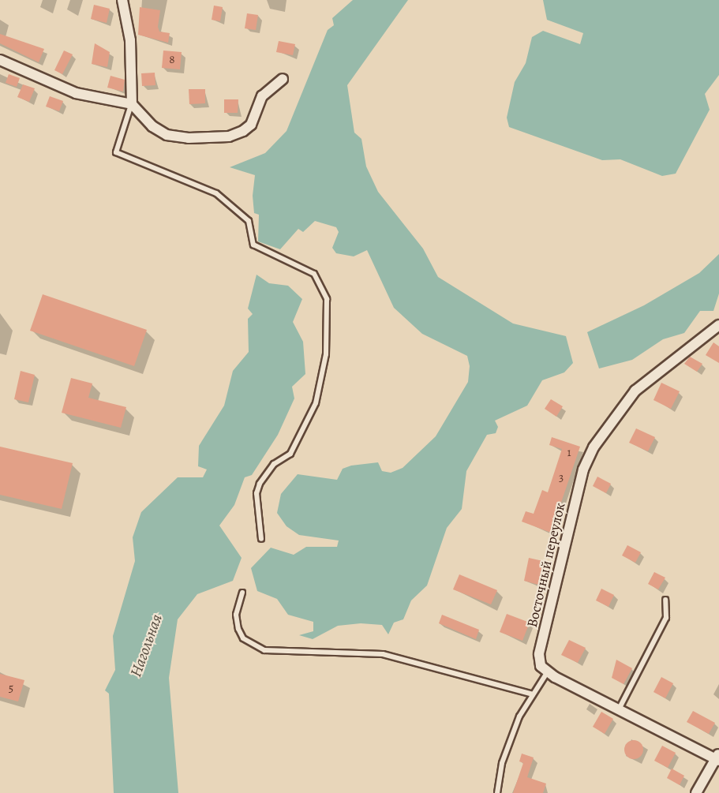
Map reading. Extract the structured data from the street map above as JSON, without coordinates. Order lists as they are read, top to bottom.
{
  "streets": {
    "street": ["Восточный переулок"]
  },
  "water": ["Нагольная"],
  "house_numbers": [
    "8",
    "1",
    "3",
    "5"
  ]
}
